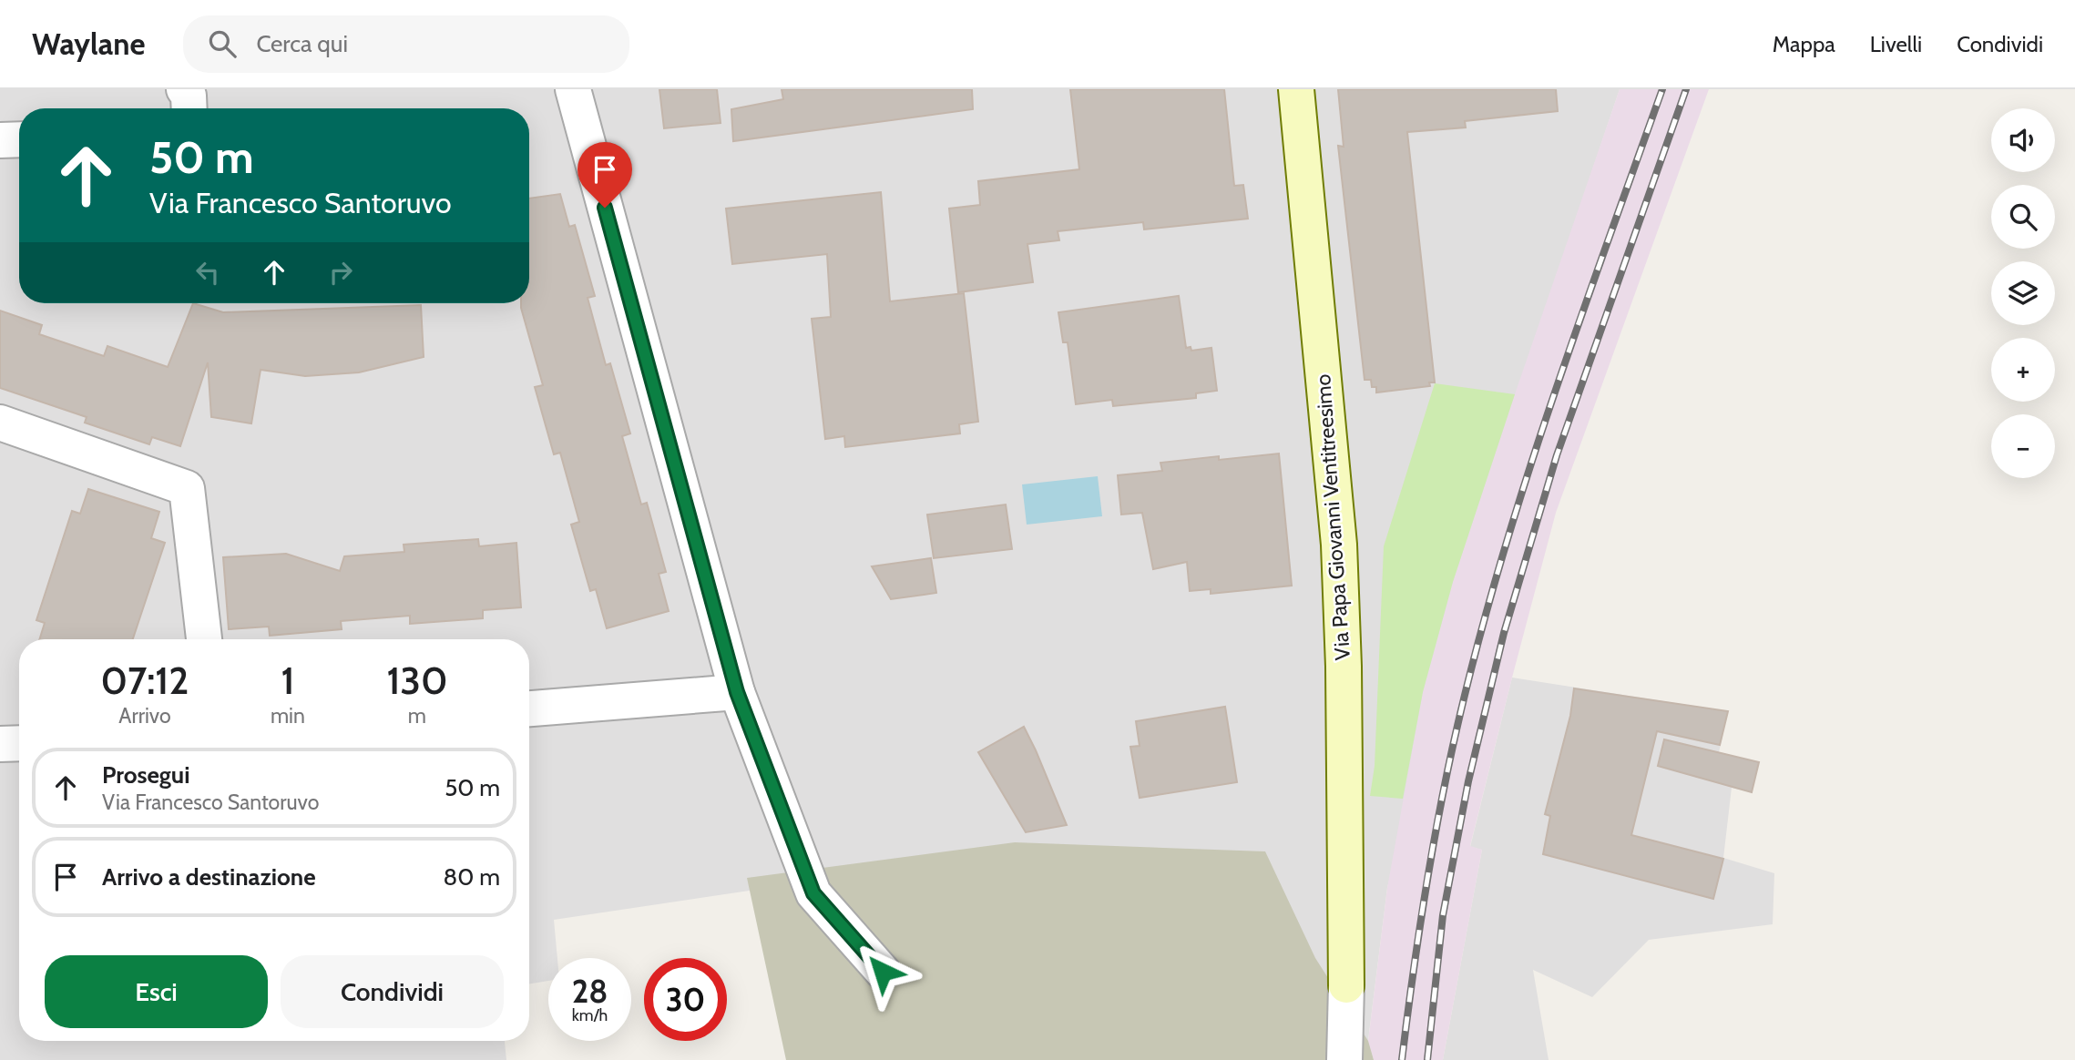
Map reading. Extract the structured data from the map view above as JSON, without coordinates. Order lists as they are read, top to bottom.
{
  "streets": {
    "street": ["Via Papa Giovanni Ventitreesimo"]
  },
  "page": {
    "header": "Waylane",
    "search": "Cerca qui",
    "nav": ["Mappa", "Livelli", "Condividi"],
    "map_buttons": ["+", "−"],
    "turn": ["50 m", "Via Francesco Santoruvo"],
    "eta": [
      "07:12",
      "Arrivo",
      "1",
      "min",
      "130",
      "m"
    ],
    "list": [
      {
        "name": "Prosegui",
        "note": "Via Francesco Santoruvo",
        "value": "50 m"
      },
      {
        "name": "Arrivo a destinazione",
        "value": "80 m"
      }
    ],
    "buttons": ["Esci", "Condividi"],
    "speed": "28 km/h",
    "limit": "30"
  }
}
